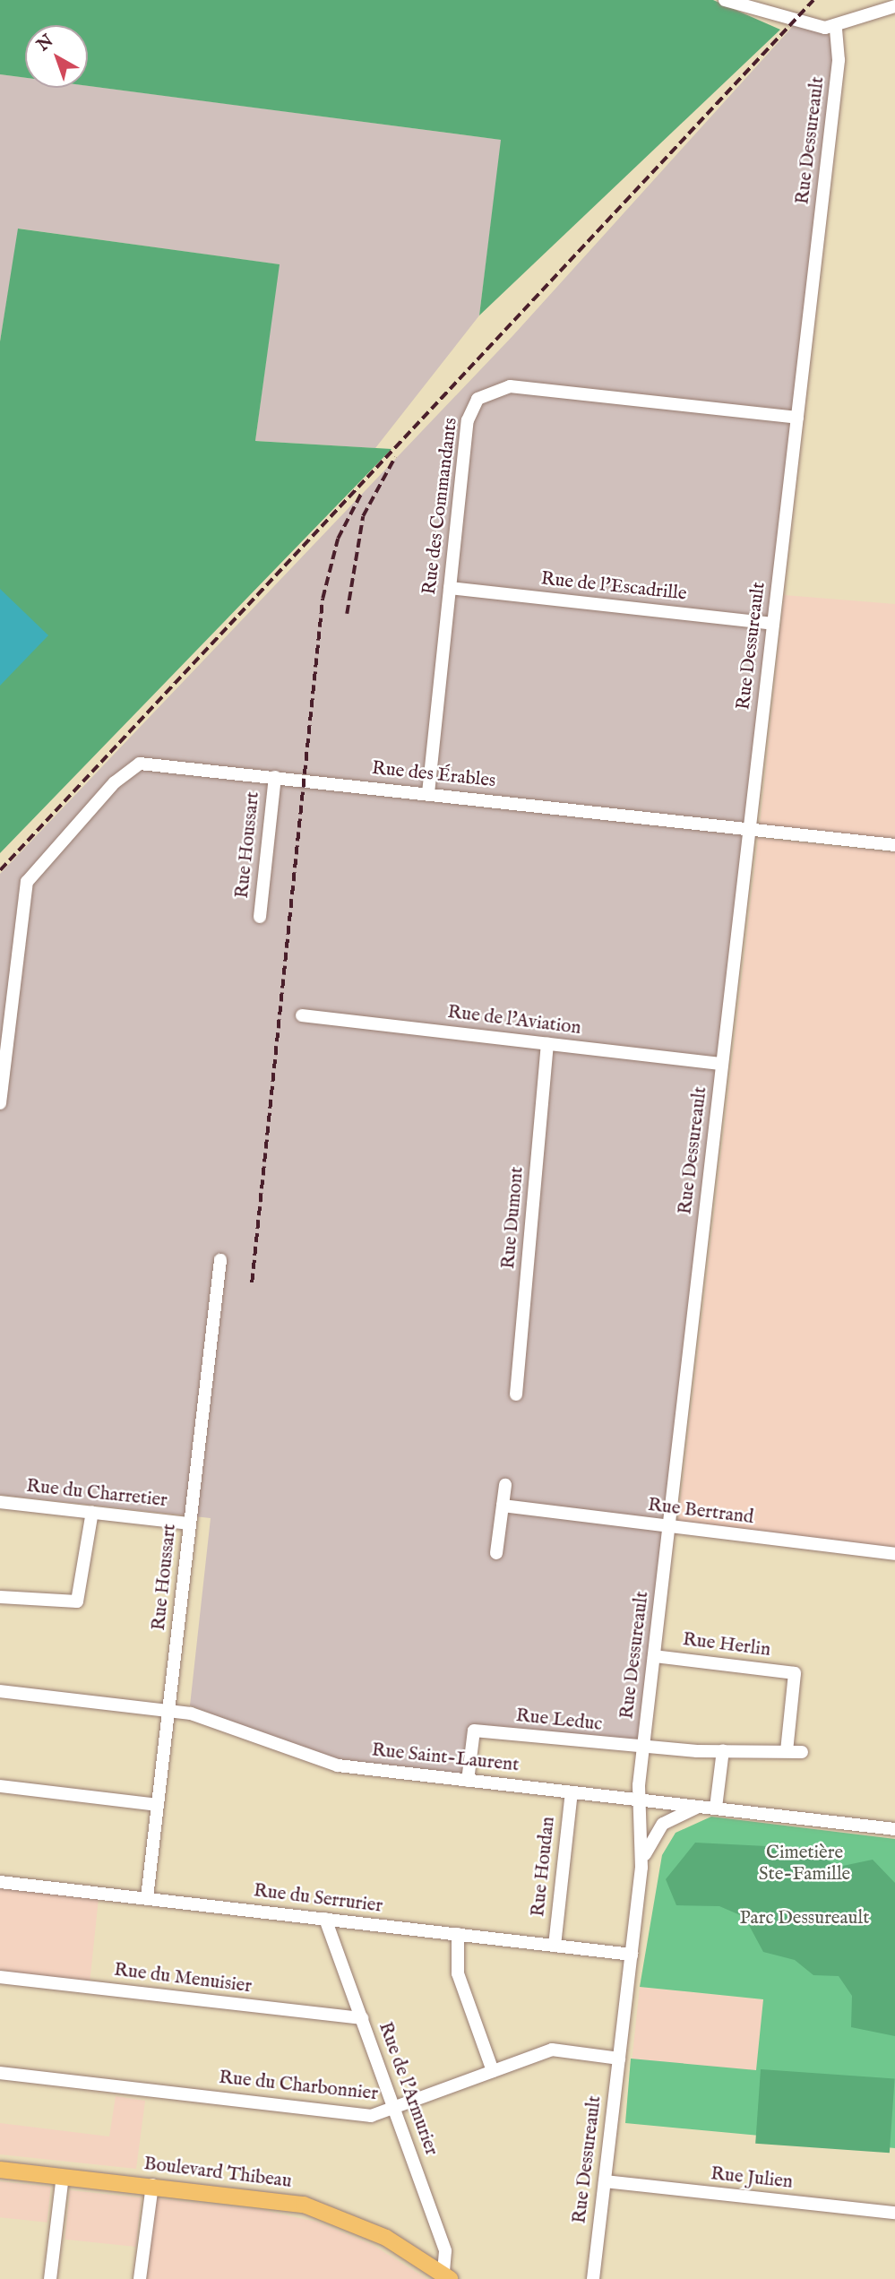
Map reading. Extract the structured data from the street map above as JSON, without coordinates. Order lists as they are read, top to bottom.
{
  "streets": {
    "main road": ["Boulevard Thibeau"],
    "street": [
      "Rue Dessureault",
      "Rue des Commandants",
      "Rue de l'Escadrille",
      "Rue des Érables",
      "Rue Houssart",
      "Rue de l'Aviation",
      "Rue Dumont",
      "Rue du Charretier",
      "Rue Bertrand",
      "Rue Herlin",
      "Rue Leduc",
      "Rue Saint-Laurent",
      "Rue Houdan",
      "Rue du Serrurier",
      "Rue du Menuisier",
      "Rue du Charbonnier",
      "Rue de l'Armurier",
      "Rue Julien"
    ]
  },
  "crossings": [
    ["Rue Dessureault", "Rue des Commandants"],
    ["Rue Dessureault", "Rue de l'Escadrille"],
    ["Rue Dessureault", "Rue des Érables"],
    ["Rue Dessureault", "Rue de l'Aviation"],
    ["Rue Dessureault", "Rue Bertrand"],
    ["Rue Dessureault", "Rue Herlin"],
    ["Rue Dessureault", "Rue Leduc"],
    ["Rue Dessureault", "Rue Saint-Laurent"],
    ["Rue Dessureault", "Rue du Serrurier"],
    ["Rue Dessureault", "Rue du Charbonnier"],
    ["Rue Dessureault", "Rue Julien"],
    ["Rue des Commandants", "Rue de l'Escadrille"],
    ["Rue des Commandants", "Rue des Érables"],
    ["Rue des Érables", "Rue Houssart"],
    ["Rue Houssart", "Rue du Charretier"],
    ["Rue Houssart", "Rue Saint-Laurent"],
    ["Rue Houssart", "Rue du Serrurier"],
    ["Rue de l'Aviation", "Rue Dumont"],
    ["Rue Herlin", "Rue Leduc"],
    ["Rue Leduc", "Rue Saint-Laurent"],
    ["Rue Saint-Laurent", "Rue Houdan"],
    ["Rue Houdan", "Rue du Serrurier"],
    ["Rue du Serrurier", "Rue de l'Armurier"],
    ["Rue du Menuisier", "Rue de l'Armurier"],
    ["Rue du Charbonnier", "Rue de l'Armurier"],
    ["Rue de l'Armurier", "Boulevard Thibeau"]
  ],
  "parks": ["Cimetière Ste-Famille", "Parc Dessureault"],
  "north": "top left"
}
